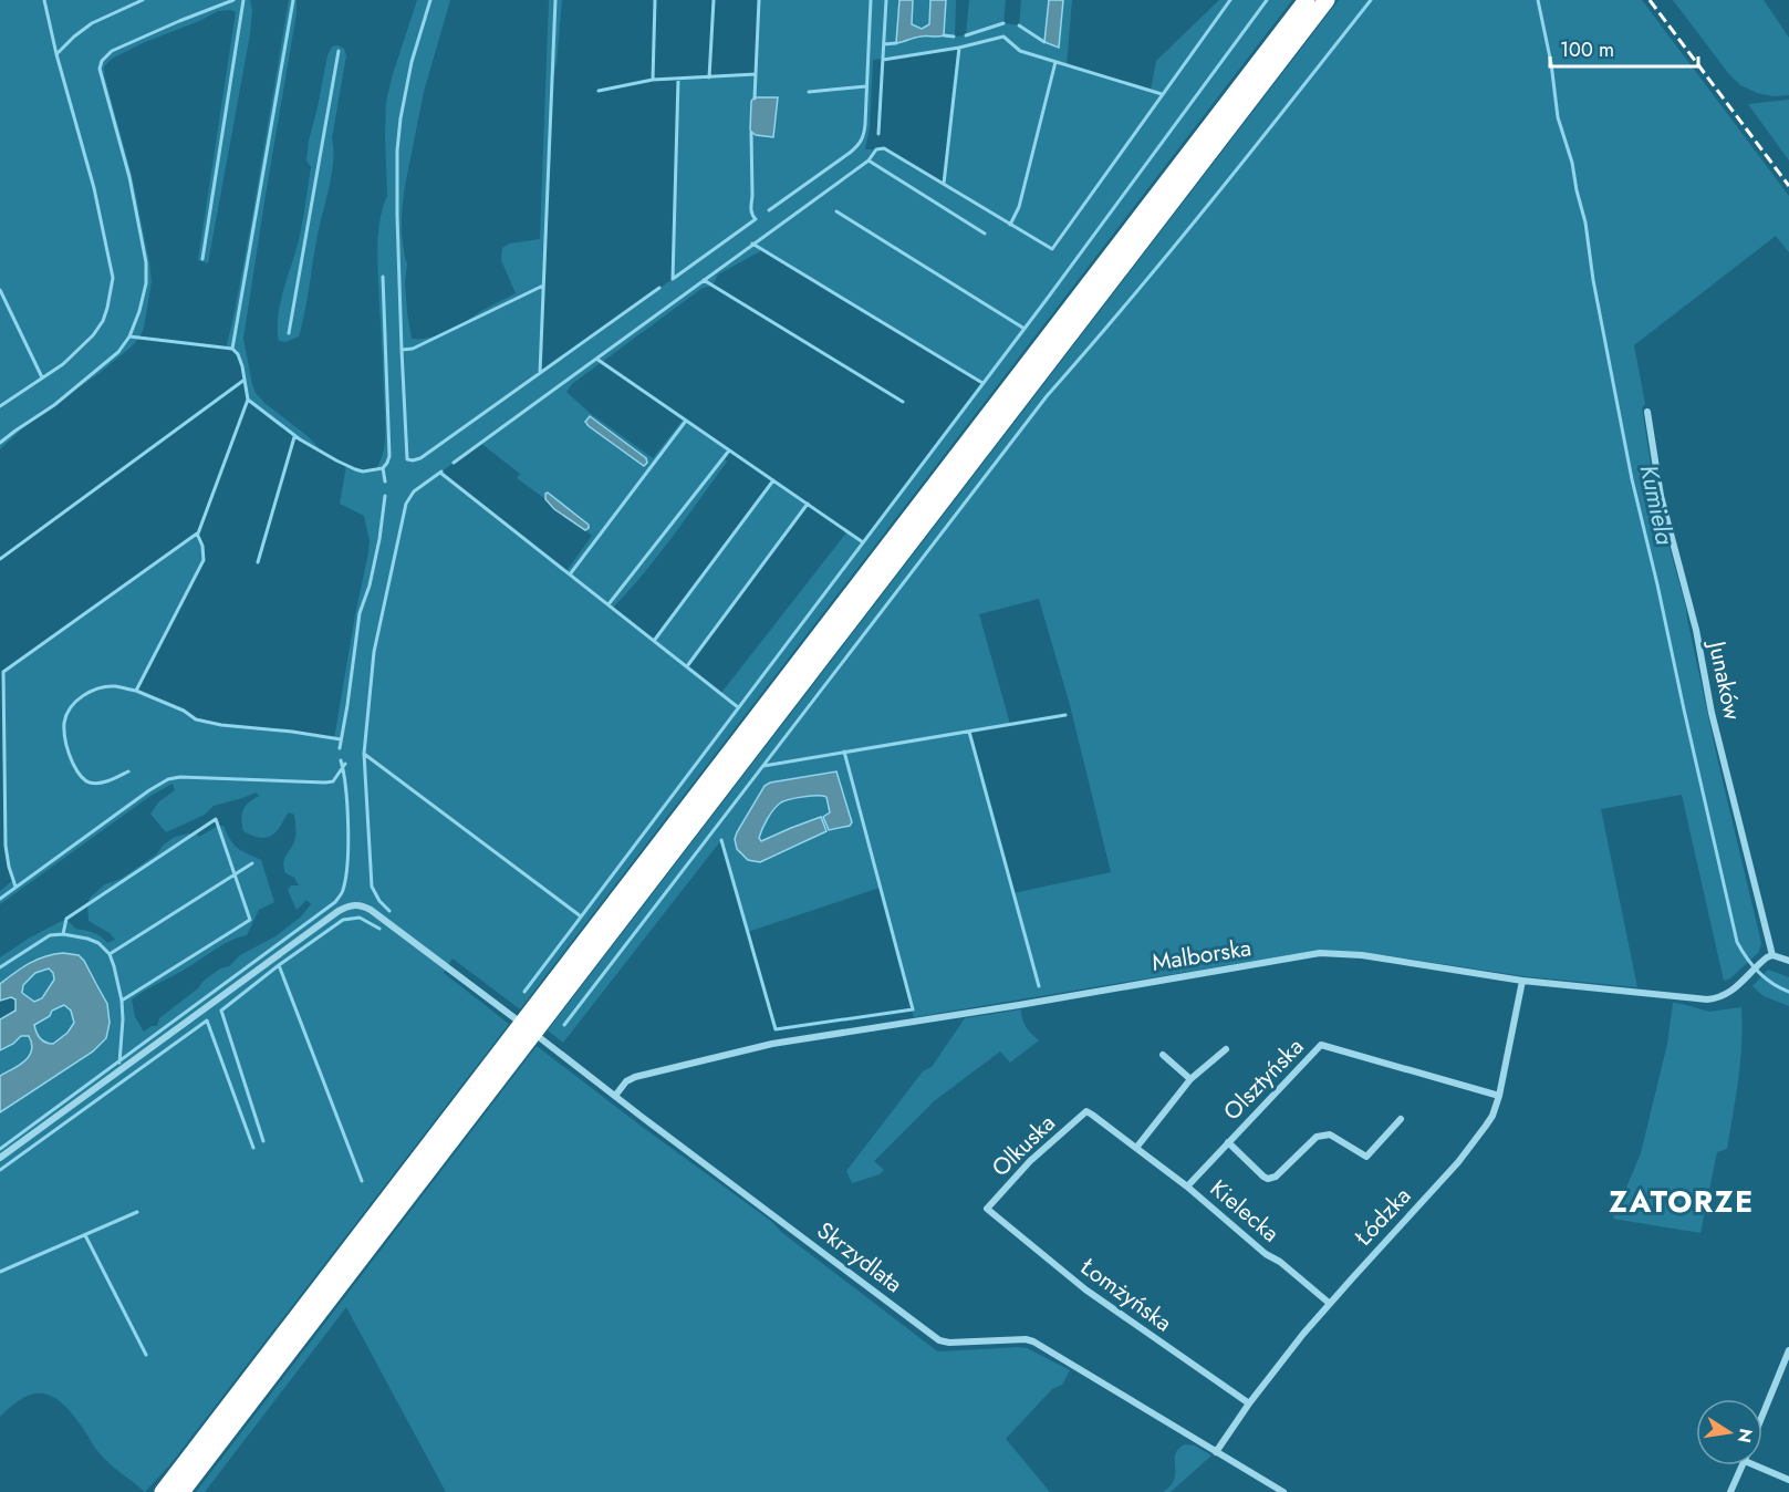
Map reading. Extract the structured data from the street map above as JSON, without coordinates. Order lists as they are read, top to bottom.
{
  "streets": {
    "street": [
      "Junaków",
      "Malborska",
      "Olsztyńska",
      "Olkuska",
      "Kielecka",
      "Łódzka",
      "Skrzydlata",
      "Łomżyńska"
    ]
  },
  "crossings": [
    ["Junaków", "Malborska"],
    ["Malborska", "Łódzka"],
    ["Malborska", "Skrzydlata"],
    ["Olsztyńska", "Kielecka"],
    ["Olsztyńska", "Łódzka"],
    ["Olkuska", "Kielecka"],
    ["Olkuska", "Łomżyńska"],
    ["Kielecka", "Łódzka"],
    ["Łódzka", "Skrzydlata"],
    ["Łódzka", "Łomżyńska"]
  ],
  "districts": ["ZATORZE"],
  "water": ["Kumiela"],
  "scale_bar": "100 m",
  "north": "right"
}
